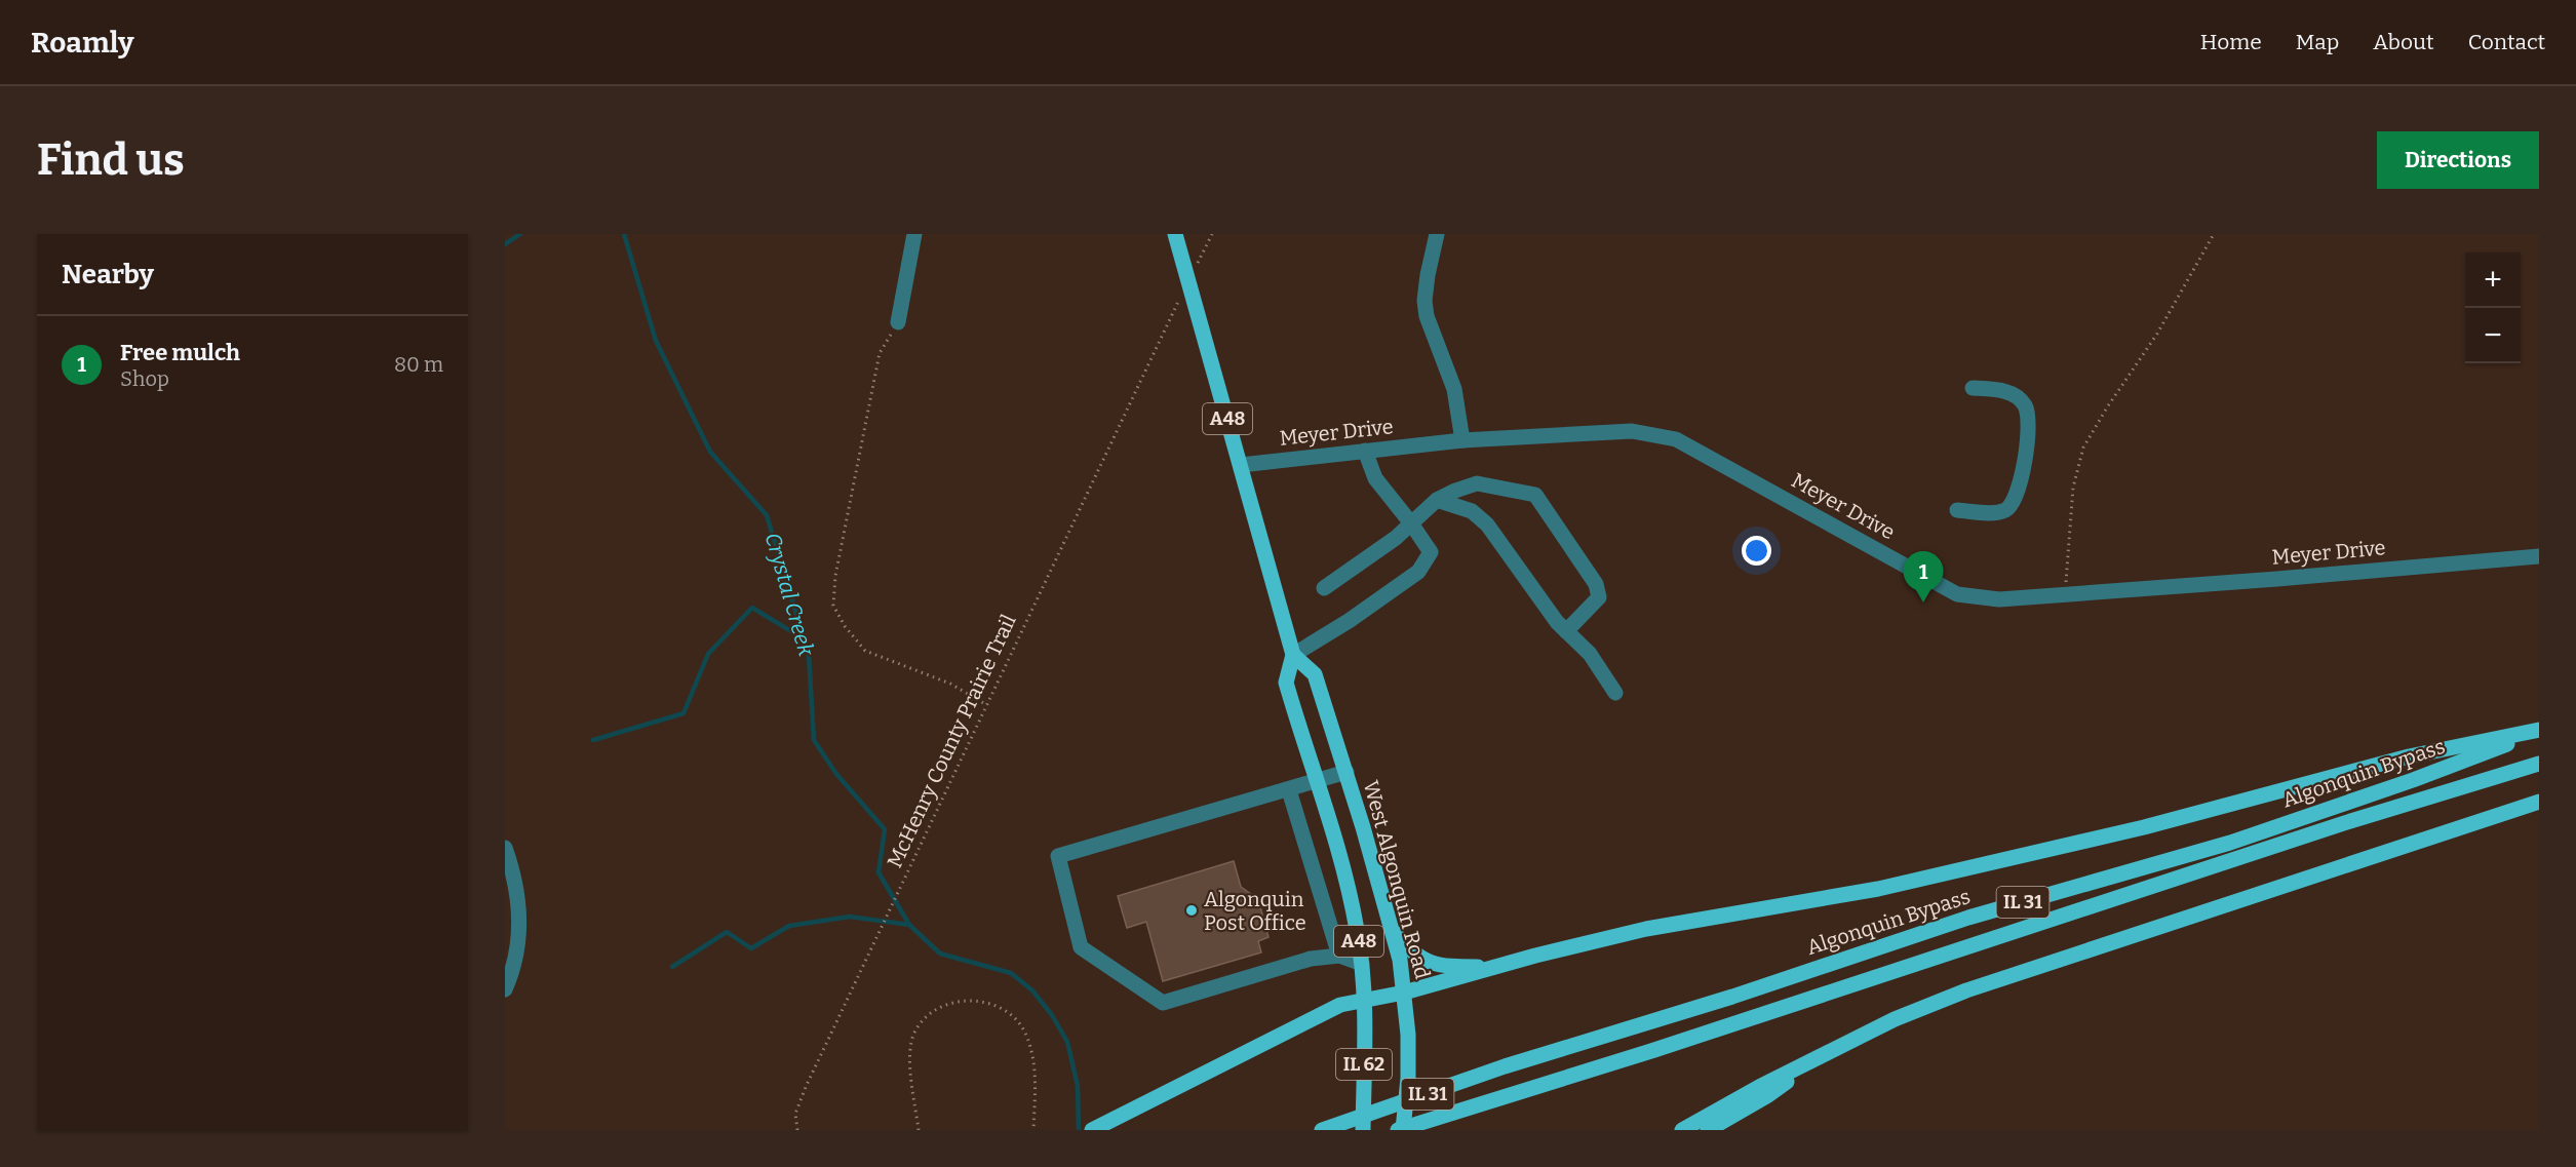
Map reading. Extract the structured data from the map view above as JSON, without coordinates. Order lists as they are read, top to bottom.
{
  "streets": {
    "main road": [
      "A48",
      "Algonquin Bypass",
      "West Algonquin Road",
      "IL 31",
      "IL 62"
    ],
    "street": ["Meyer Drive"],
    "path": ["McHenry County Prairie Trail"]
  },
  "crossings": [
    ["A48", "Meyer Drive"],
    ["A48", "West Algonquin Road"],
    ["A48", "IL 62"],
    ["Algonquin Bypass", "IL 62"]
  ],
  "water": ["Crystal Creek"],
  "places": ["Algonquin Post Office"],
  "page": {
    "header": "Roamly",
    "nav": [
      "Home",
      "Map",
      "About",
      "Contact"
    ],
    "buttons": "Directions",
    "title": "Find us",
    "heading": "Nearby",
    "map_buttons": ["+", "−"],
    "list": [
      {
        "mark": "1",
        "name": "Free mulch",
        "note": "Shop",
        "value": "80 m"
      }
    ],
    "pins": "1"
  }
}
